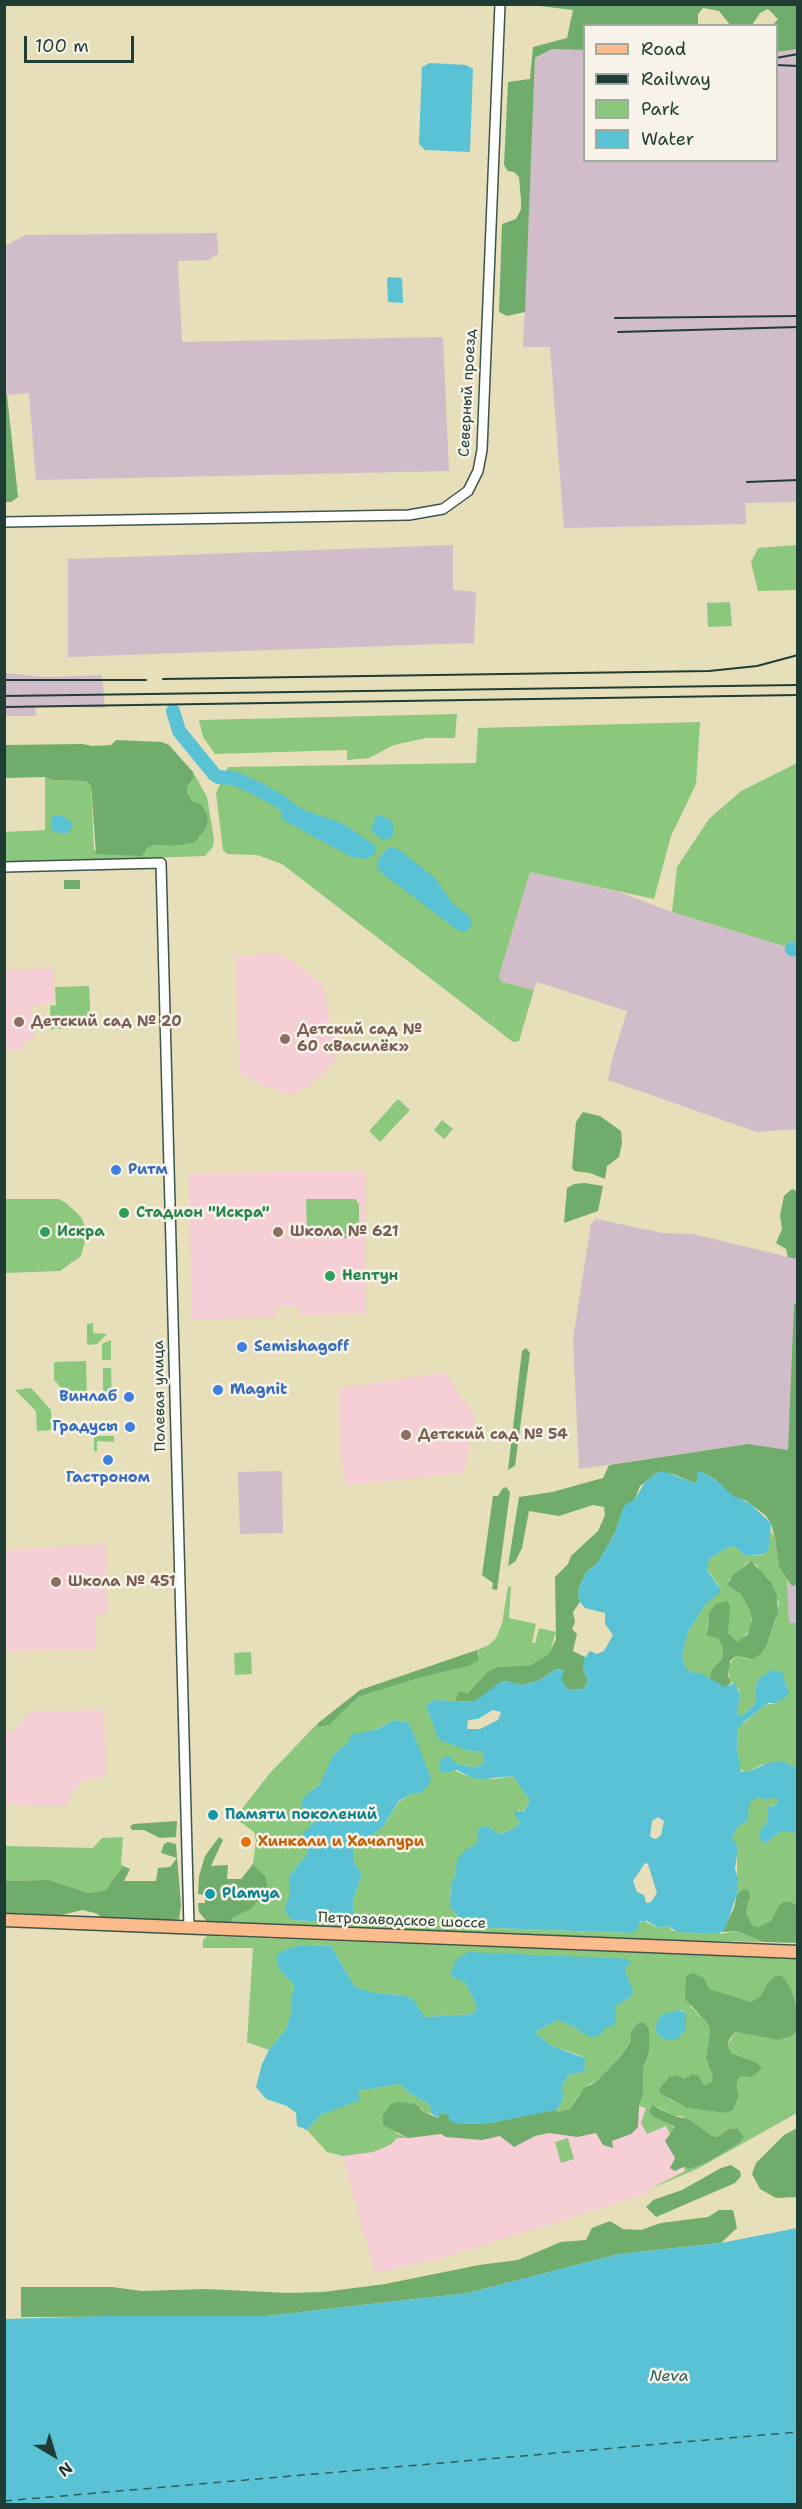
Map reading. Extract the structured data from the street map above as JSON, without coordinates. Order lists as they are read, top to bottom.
{
  "streets": {
    "main road": ["Петрозаводское шоссе"],
    "street": ["Северный проезд", "Полевая улица"]
  },
  "crossings": [
    ["Полевая улица", "Петрозаводское шоссе"]
  ],
  "water": ["Neva"],
  "places": [
    "Детский сад № 20",
    "Детский сад № 60 «Василёк»",
    "Ритм",
    "Стадион \"Искра\"",
    "Искра",
    "Школа № 621",
    "Нептун",
    "Semishagoff",
    "Magnit",
    "Винлаб",
    "Градусы",
    "Детский сад № 54",
    "Гастроном",
    "Школа № 451",
    "Памяти поколений",
    "Хинкали и Хачапури",
    "Plamya"
  ],
  "legend": [
    "Road",
    "Railway",
    "Park",
    "Water"
  ],
  "scale_bar": "100 m",
  "north": "bottom right"
}
